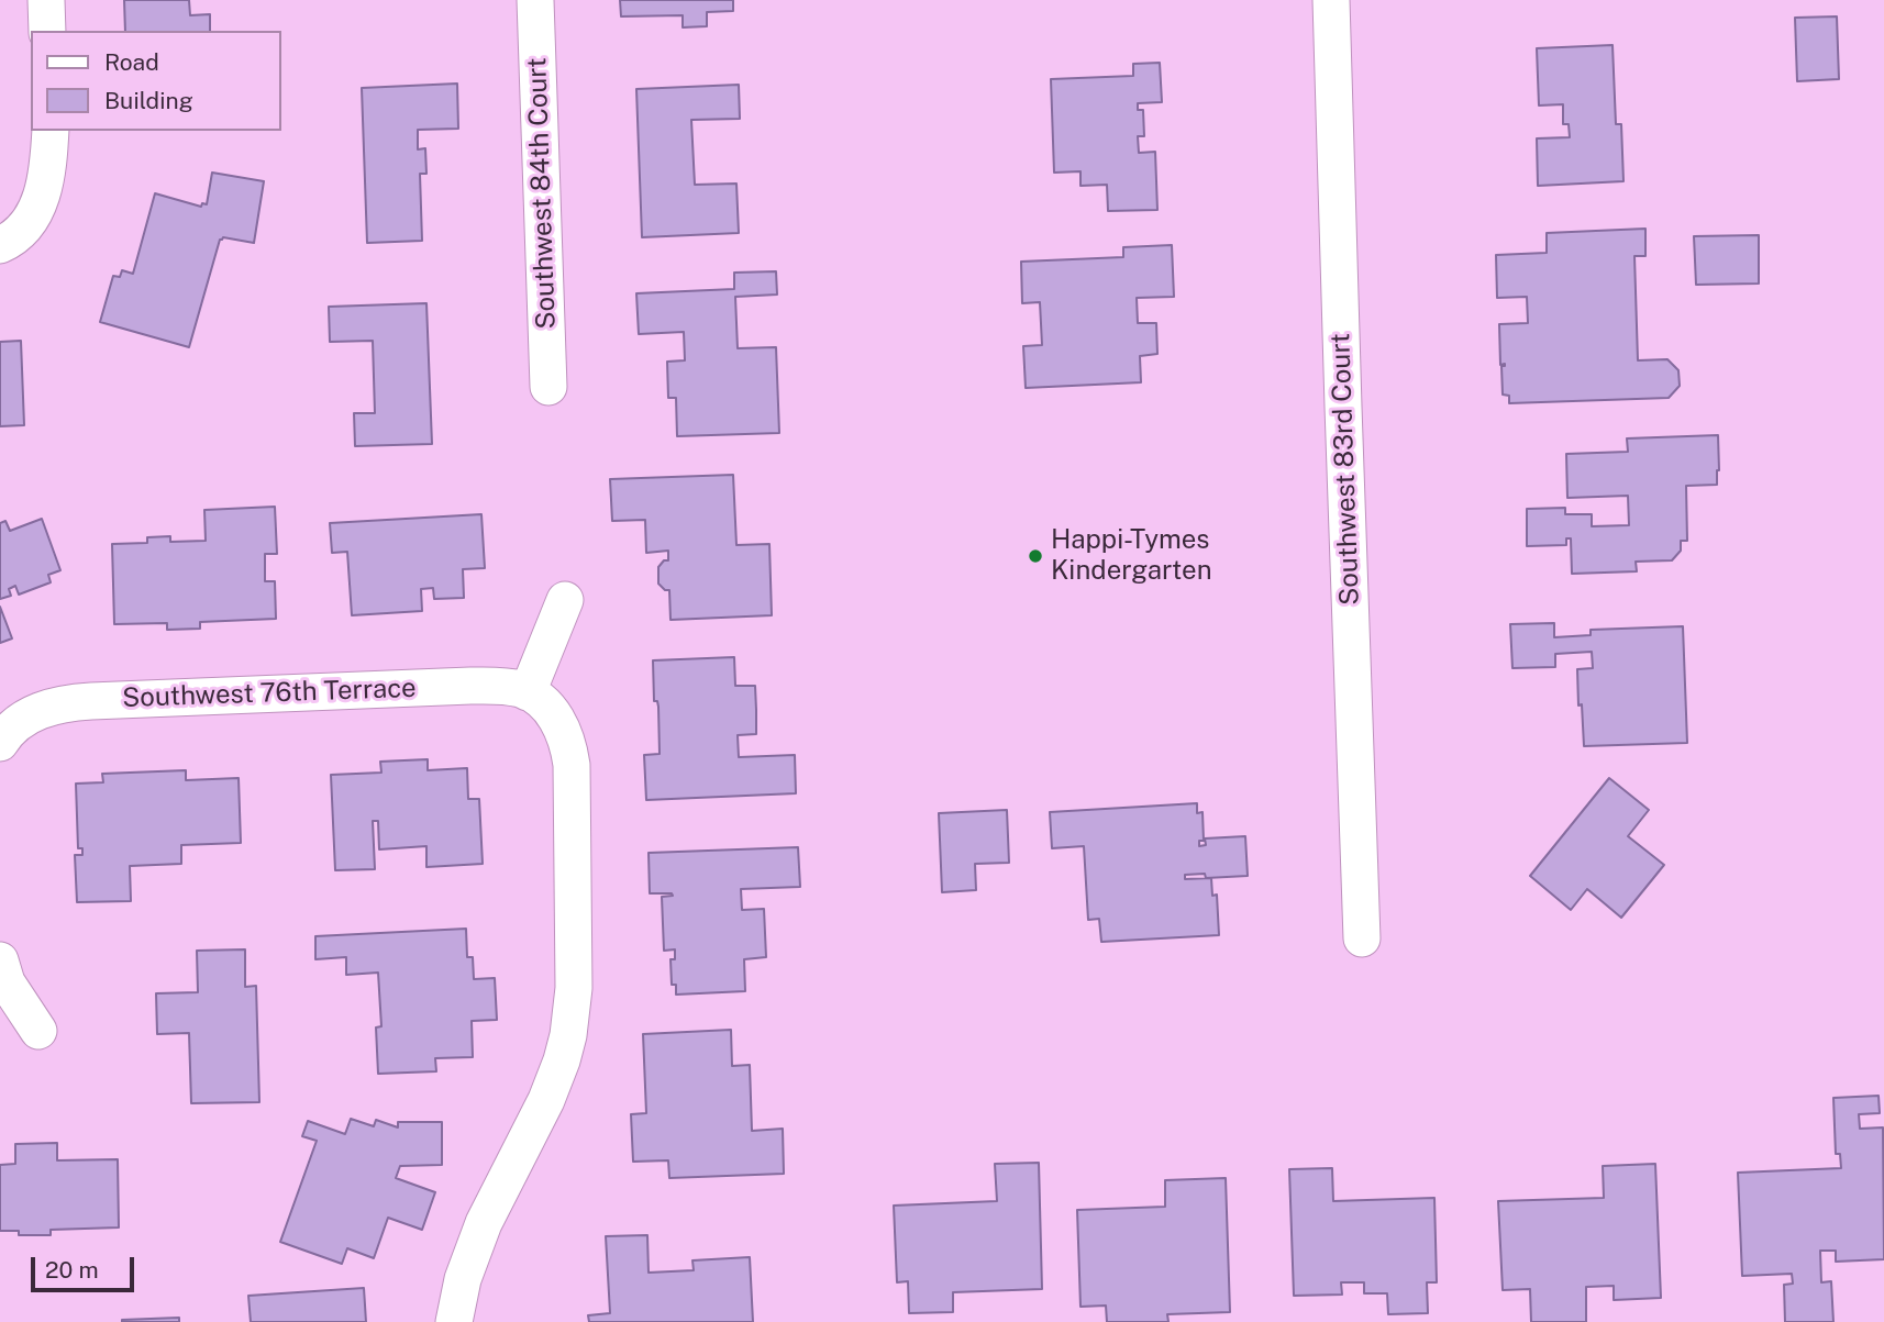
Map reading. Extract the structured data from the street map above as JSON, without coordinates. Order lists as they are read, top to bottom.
{
  "streets": {
    "street": ["Southwest 84th Court", "Southwest 83rd Court", "Southwest 76th Terrace"]
  },
  "places": ["Happi-Tymes Kindergarten"],
  "legend": ["Road", "Building"],
  "scale_bar": "20 m"
}
